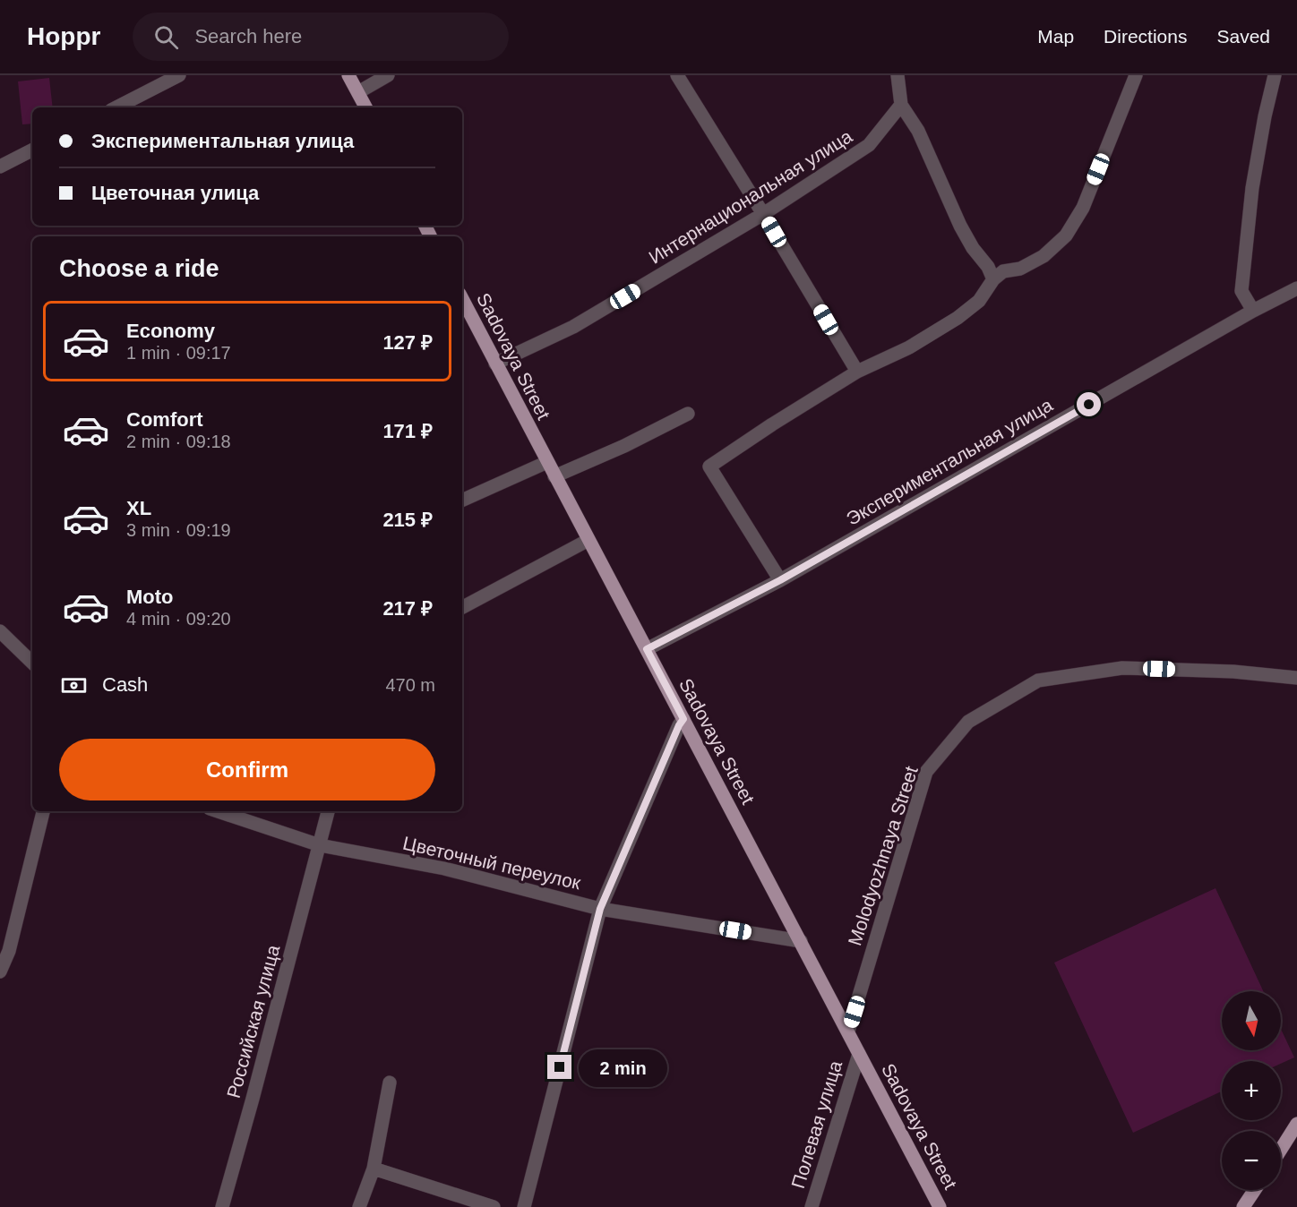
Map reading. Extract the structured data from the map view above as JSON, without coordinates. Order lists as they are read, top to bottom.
{
  "streets": {
    "main road": ["Sadovaya Street"],
    "street": [
      "Интернациональная улица",
      "Экспериментальная улица",
      "Molodyozhnaya Street",
      "Цветочный переулок",
      "Российская улица",
      "Полевая улица"
    ]
  },
  "crossings": [
    ["Интернациональная улица", "Sadovaya Street"],
    ["Sadovaya Street", "Экспериментальная улица"],
    ["Sadovaya Street", "Molodyozhnaya Street"],
    ["Sadovaya Street", "Цветочный переулок"],
    ["Sadovaya Street", "Полевая улица"],
    ["Цветочный переулок", "Российская улица"]
  ],
  "north": "bottom",
  "page": {
    "header": "Hoppr",
    "search": "Search here",
    "nav": ["Map", "Directions", "Saved"],
    "banner": ["Экспериментальная улица", "Цветочная улица"],
    "heading": "Choose a ride",
    "list": [
      {
        "name": "Economy",
        "note": "1 min · 09:17",
        "value": "127 ₽"
      },
      {
        "name": "Comfort",
        "note": "2 min · 09:18",
        "value": "171 ₽"
      },
      {
        "name": "XL",
        "note": "3 min · 09:19",
        "value": "215 ₽"
      },
      {
        "name": "Moto",
        "note": "4 min · 09:20",
        "value": "217 ₽"
      }
    ],
    "pay": ["Cash", "470 m"],
    "buttons": "Confirm",
    "map_buttons": ["+", "−"],
    "bubble": "2 min"
  }
}
